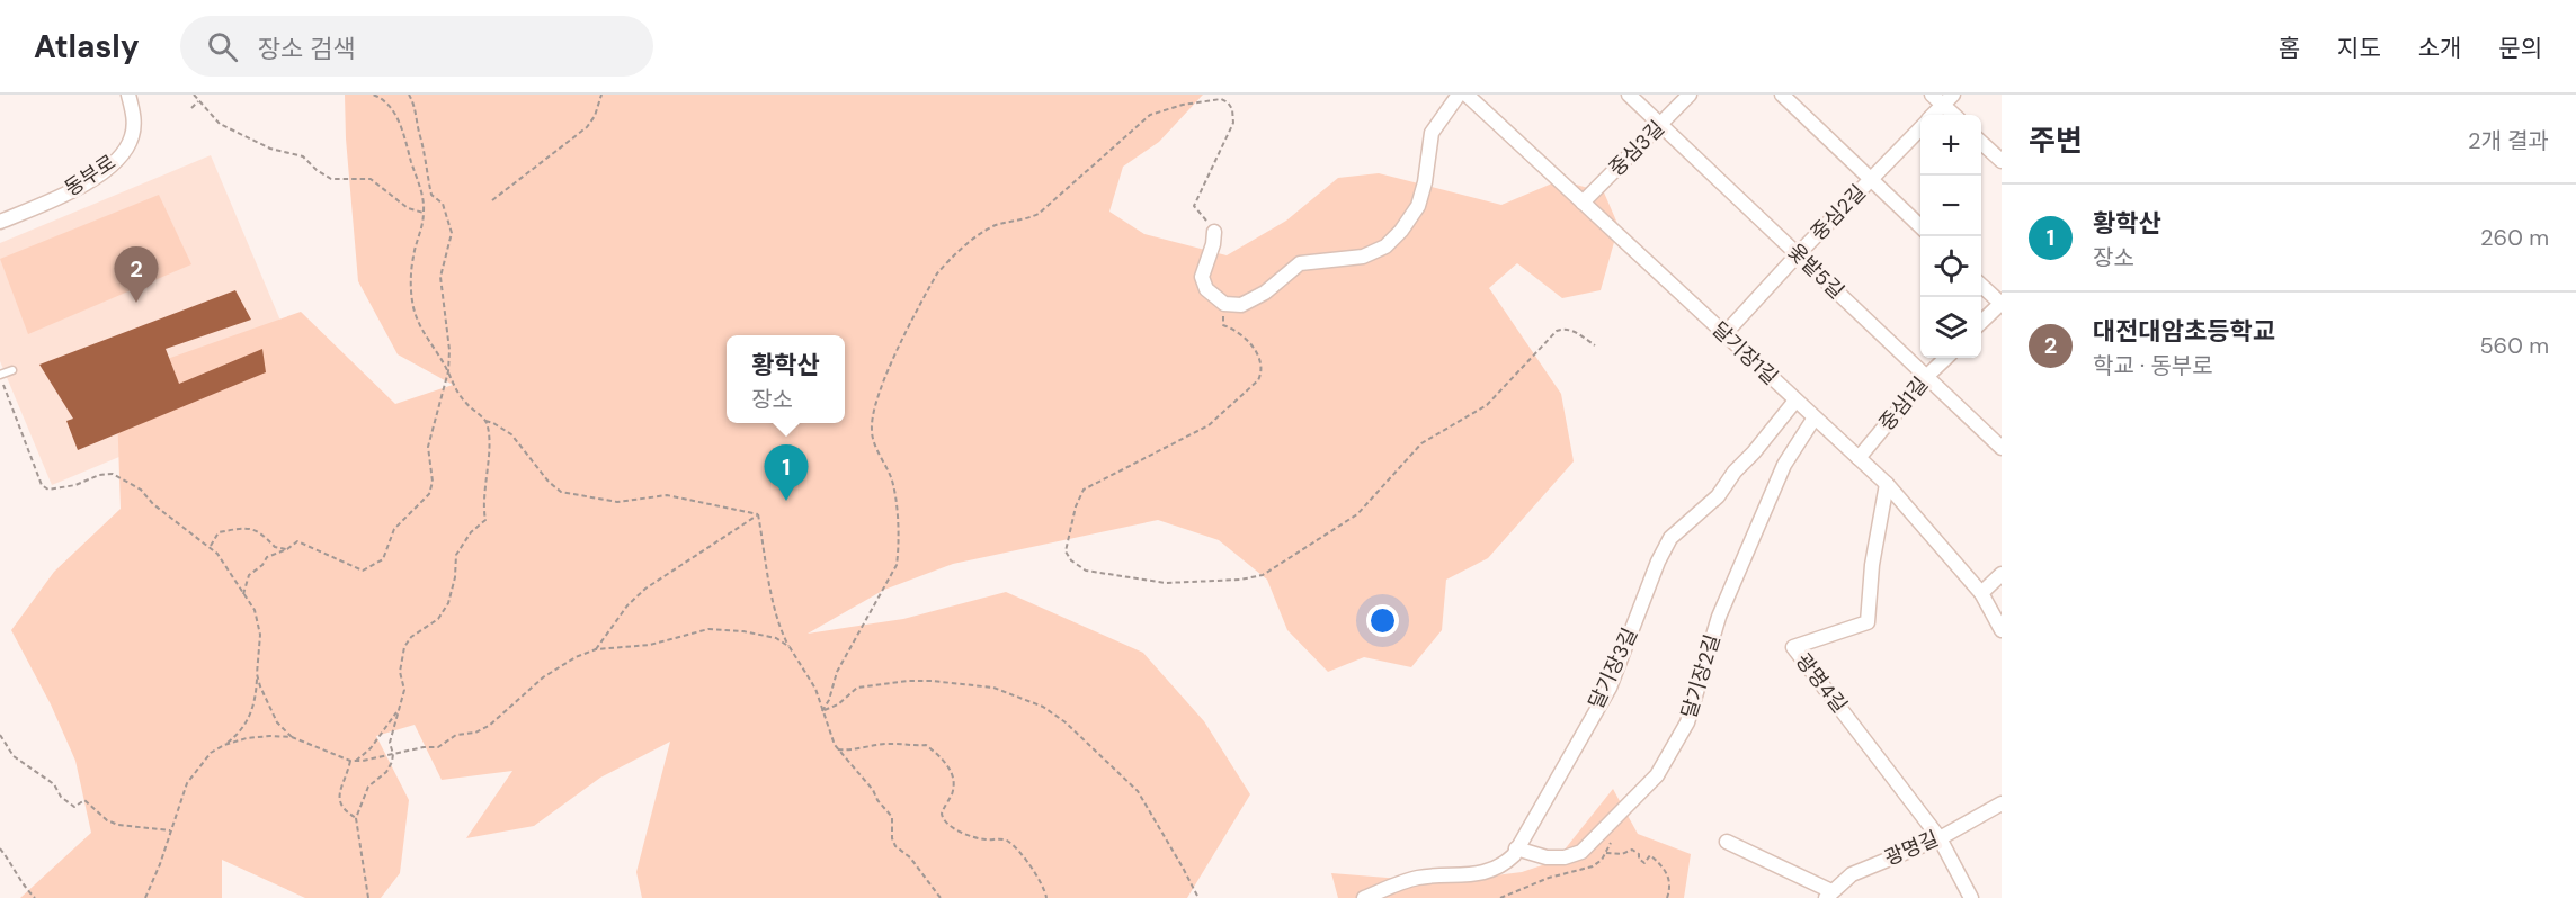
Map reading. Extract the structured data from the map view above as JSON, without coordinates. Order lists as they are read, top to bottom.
{
  "streets": {
    "street": [
      "중심3길",
      "동부로",
      "중심2길",
      "옻밭5길",
      "달기장1길",
      "중심1길",
      "달기장3길",
      "달기장2길",
      "광명4길",
      "광명길"
    ]
  },
  "crossings": [
    ["중심3길", "옻밭5길"],
    ["중심3길", "달기장1길"],
    ["중심2길", "옻밭5길"],
    ["중심2길", "달기장1길"],
    ["옻밭5길", "중심1길"],
    ["달기장1길", "중심1길"],
    ["달기장1길", "달기장3길"],
    ["달기장1길", "달기장2길"],
    ["달기장1길", "광명4길"],
    ["달기장3길", "달기장2길"],
    ["광명4길", "광명길"]
  ],
  "page": {
    "header": "Atlasly",
    "search": "장소 검색",
    "nav": [
      "홈",
      "지도",
      "소개",
      "문의"
    ],
    "heading": ["주변", "2개 결과"],
    "map_buttons": ["+", "−"],
    "list": [
      {
        "mark": "1",
        "name": "황학산",
        "note": "장소",
        "value": "260 m"
      },
      {
        "mark": "2",
        "name": "대전대암초등학교",
        "note": "학교 · 동부로",
        "value": "560 m"
      }
    ],
    "pins": ["2", "1"],
    "popup": ["황학산", "장소"]
  }
}
